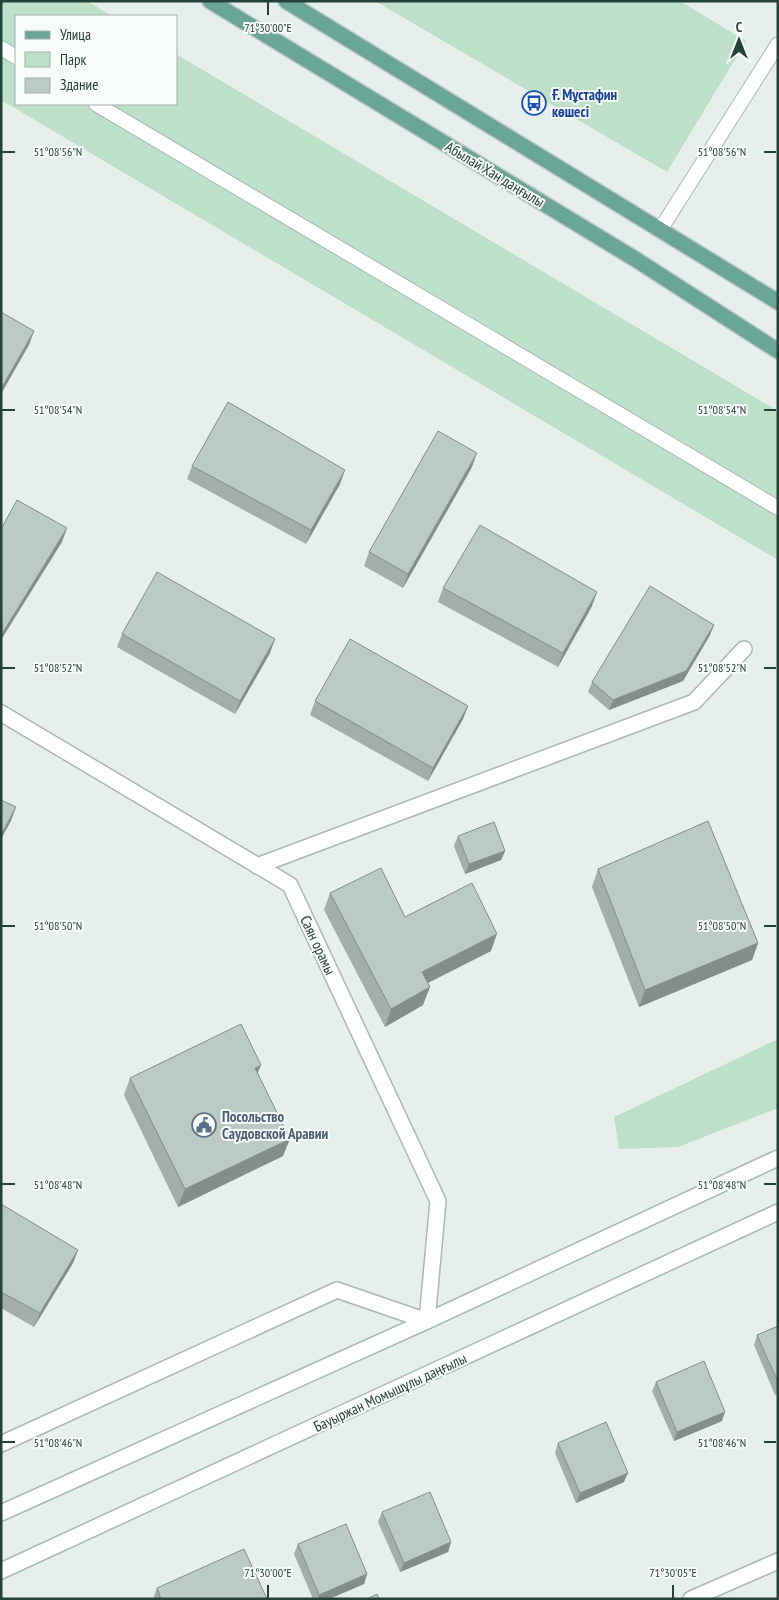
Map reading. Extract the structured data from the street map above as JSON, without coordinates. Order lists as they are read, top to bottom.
{
  "streets": {
    "main road": ["Абылай Хан даңғылы"],
    "street": ["Саян орамы", "Бауыржан Момышұлы даңғылы"]
  },
  "places": {
    "bus stop": ["Ғ. Мұстафин көшесі"],
    "public building": ["Посольство Саудовской Аравии"]
  },
  "legend": ["Улица", "Парк", "Здание"],
  "north": "top",
  "coordinates": [
    "71°30'00\"E",
    "51°08'56\"N",
    "51°08'54\"N",
    "51°08'52\"N",
    "51°08'50\"N",
    "51°08'48\"N",
    "51°08'46\"N",
    "71°30'05\"E"
  ]
}
